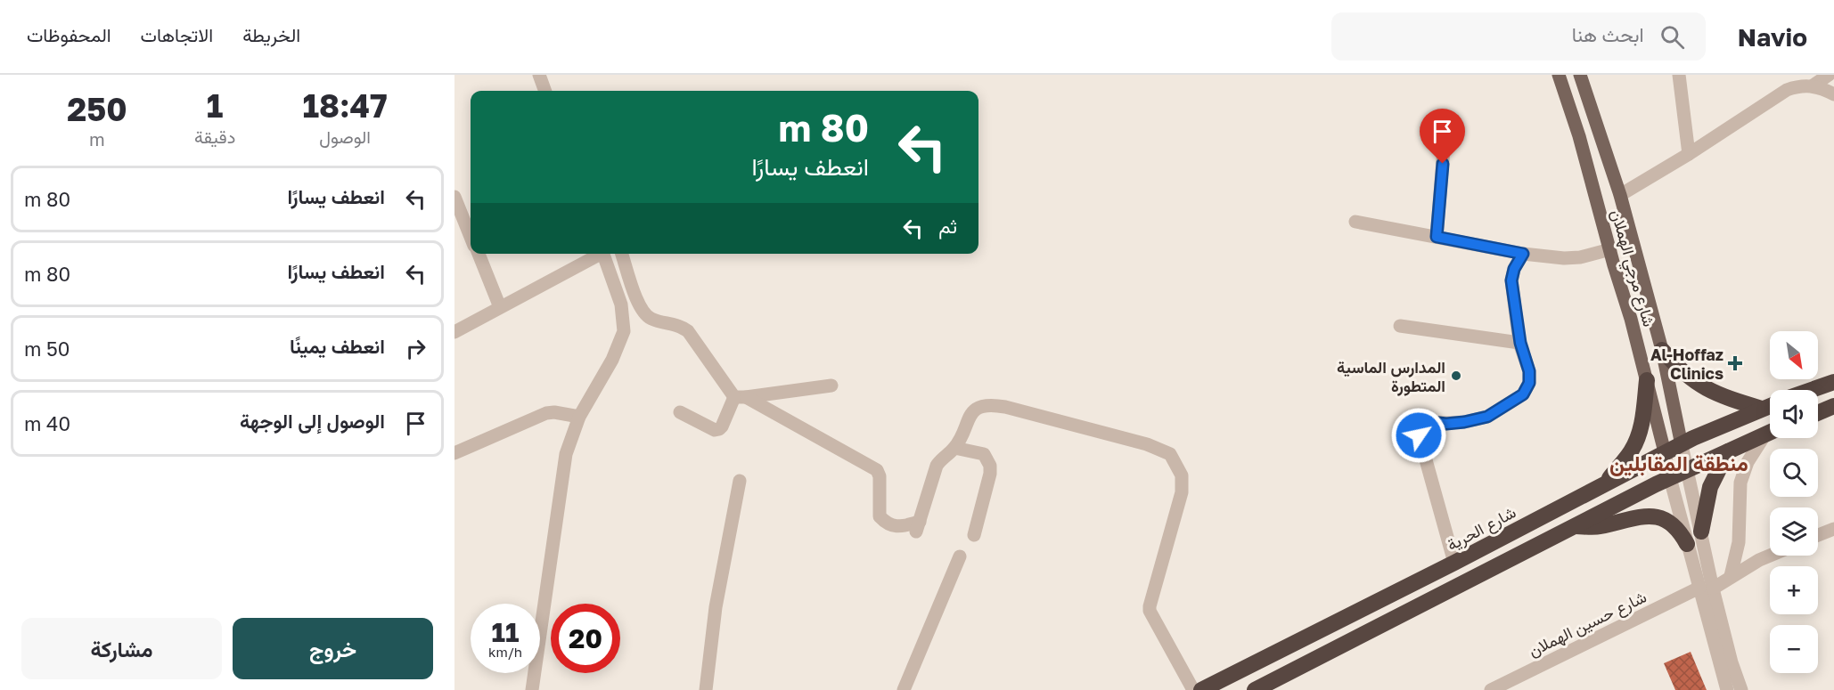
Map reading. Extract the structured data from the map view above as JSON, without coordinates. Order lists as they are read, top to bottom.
{
  "streets": {
    "highway": ["شارع الحرية"],
    "main road": ["شارع مرجي الهملان"],
    "street": ["شارع حسين الهملان"]
  },
  "crossings": [
    ["شارع مرجي الهملان", "شارع الحرية"],
    ["شارع مرجي الهملان", "شارع حسين الهملان"]
  ],
  "districts": ["منطقة المقابلين"],
  "places": {
    "health": ["Al-Hoffaz Clinics"],
    "other": ["المدارس الماسية المتطورة"]
  },
  "north": "bottom right",
  "page": {
    "header": "Navio",
    "search": "ابحث هنا",
    "nav": ["الخريطة", "الاتجاهات", "المحفوظات"],
    "eta": [
      "18:47",
      "الوصول",
      "1",
      "دقيقة",
      "250",
      "m"
    ],
    "turn": ["80 m", "انعطف يسارًا"],
    "list": [
      {
        "name": "انعطف يسارًا",
        "value": "80 m"
      },
      {
        "name": "انعطف يسارًا",
        "value": "80 m"
      },
      {
        "name": "انعطف يمينًا",
        "value": "50 m"
      },
      {
        "name": "الوصول إلى الوجهة",
        "value": "40 m"
      }
    ],
    "then": "ثم",
    "map_buttons": ["+", "−"],
    "speed": "11 km/h",
    "limit": "20",
    "buttons": ["خروج", "مشاركة"]
  }
}
